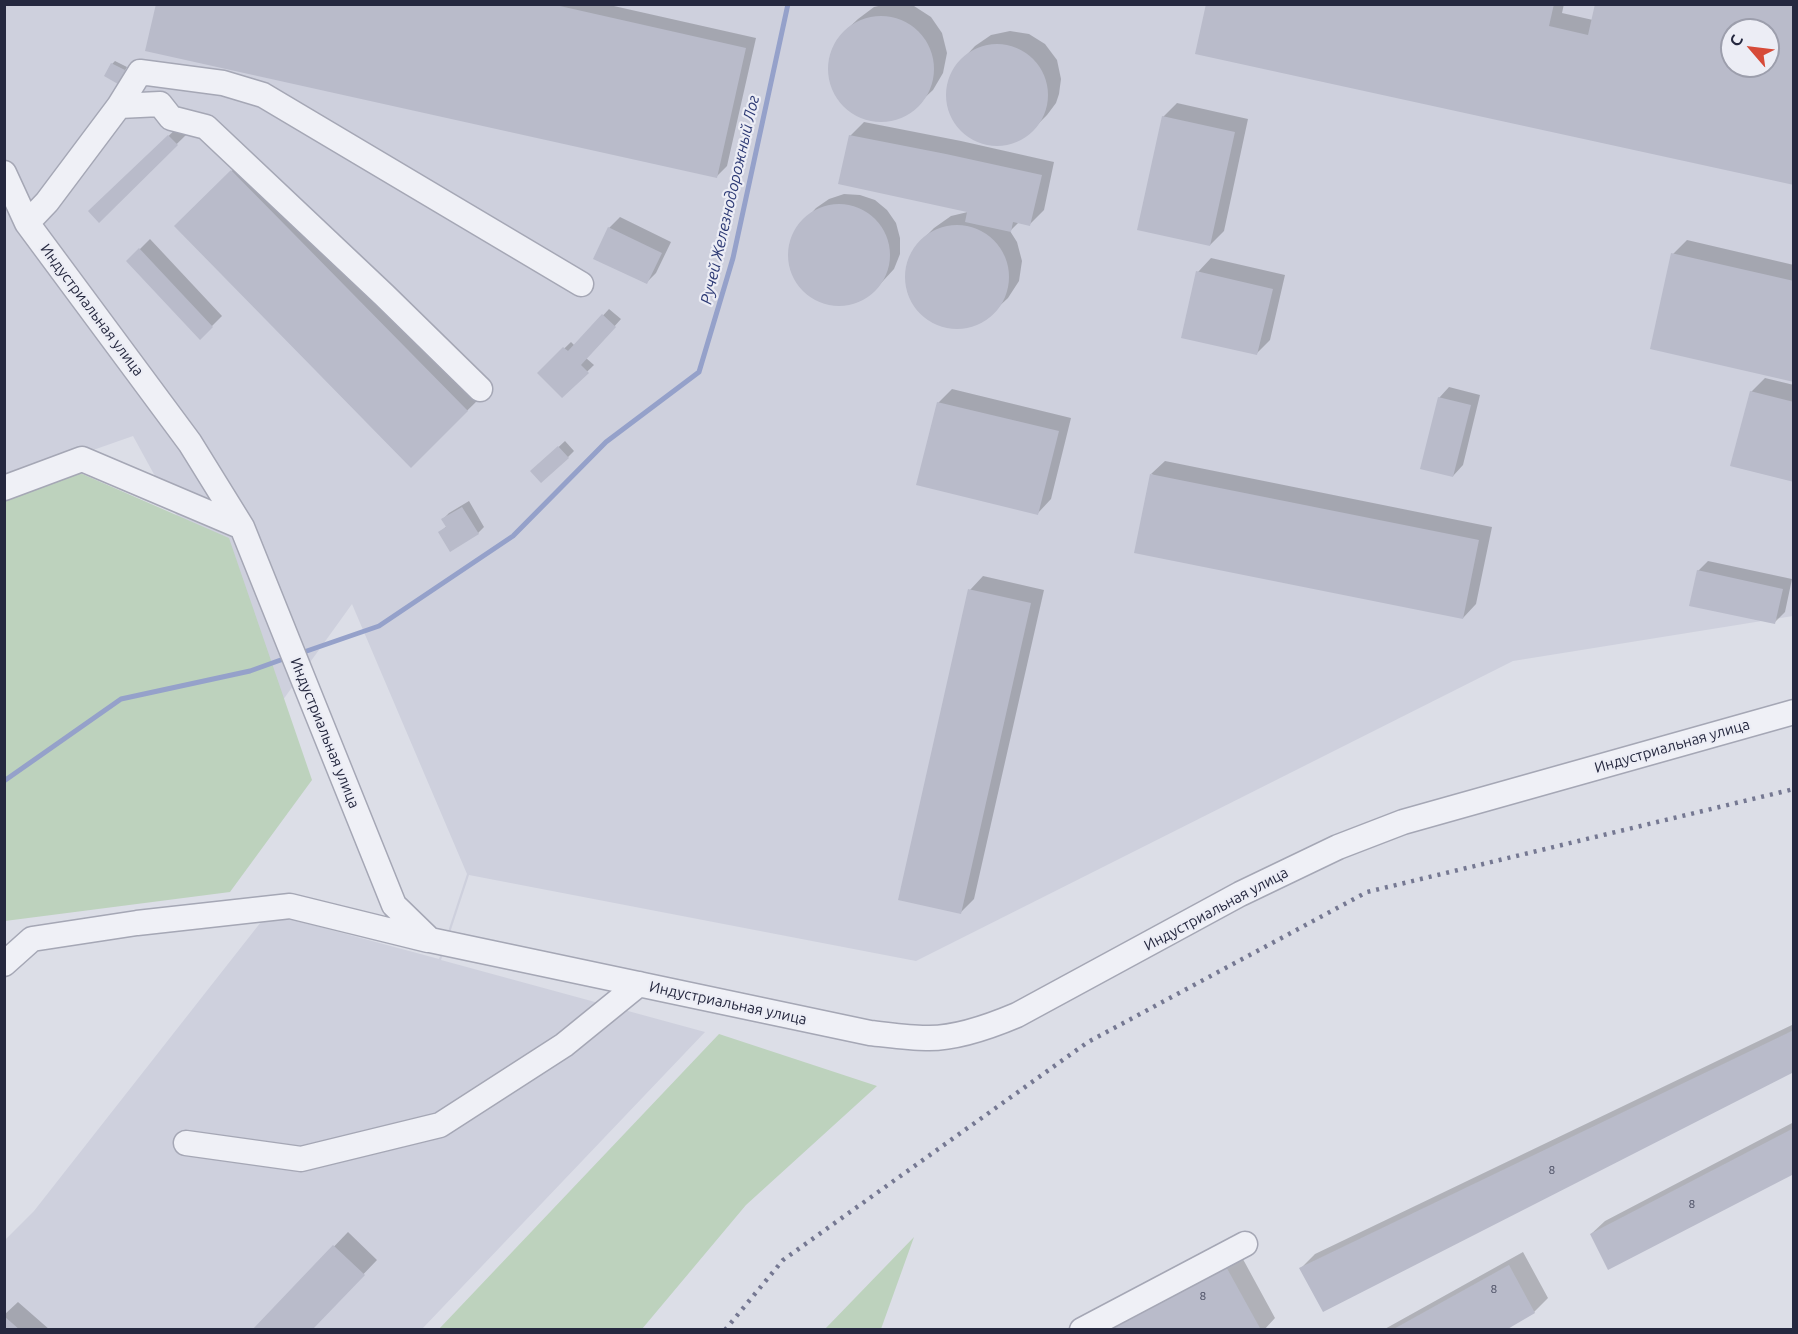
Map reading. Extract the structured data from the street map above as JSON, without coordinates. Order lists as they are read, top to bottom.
{
  "streets": {
    "street": ["Индустриальная улица"]
  },
  "water": ["Ручей Железнодорожный Лог"],
  "house_numbers": [
    "8",
    "8",
    "8",
    "8"
  ],
  "north": "top left"
}
